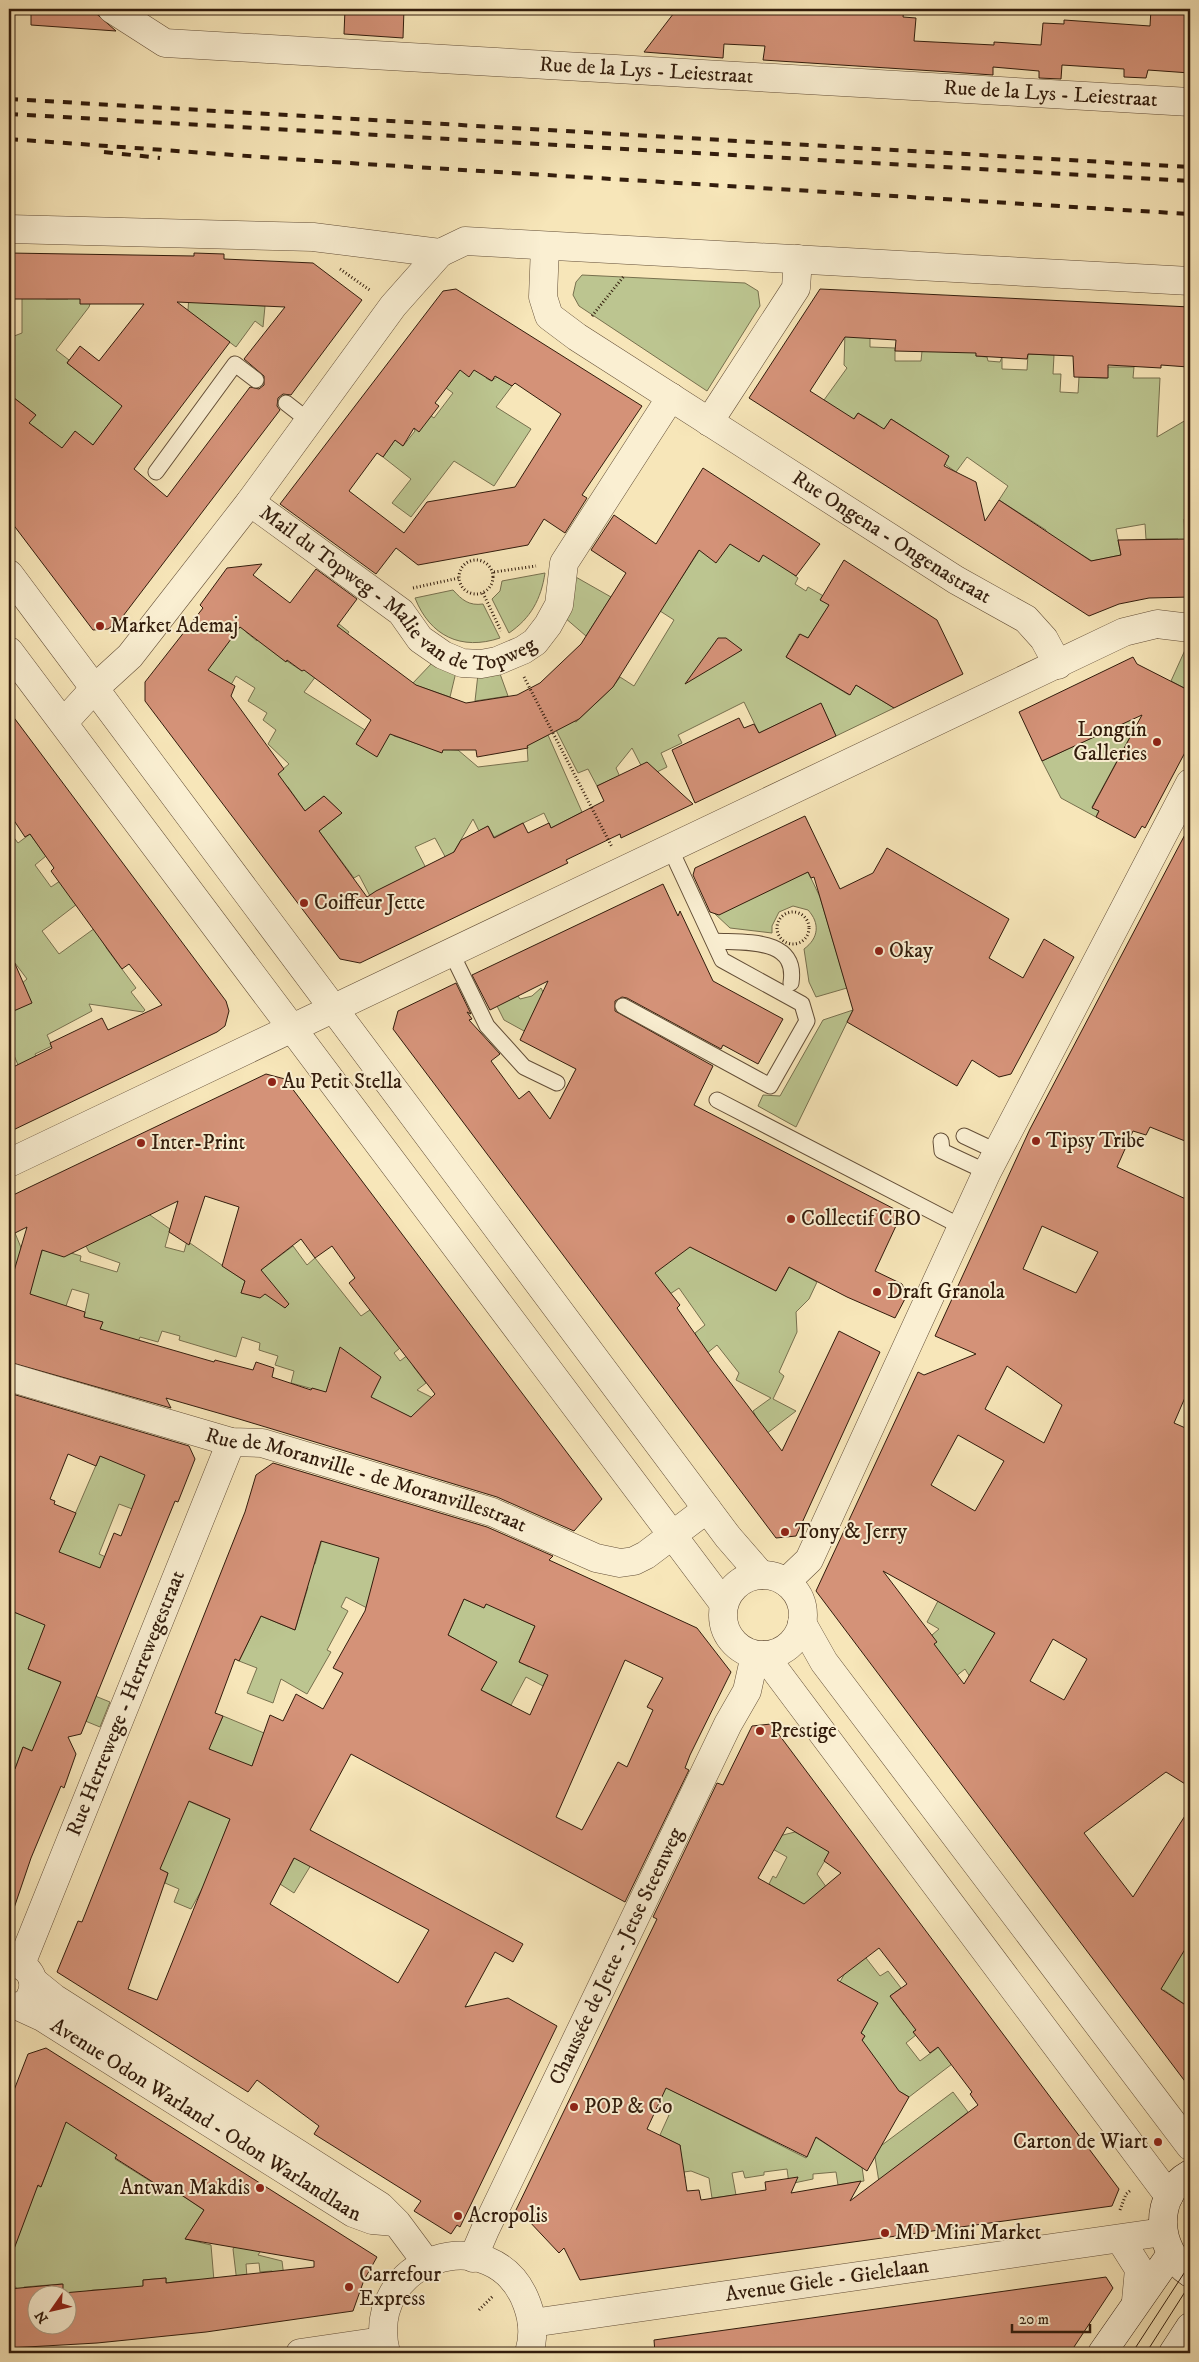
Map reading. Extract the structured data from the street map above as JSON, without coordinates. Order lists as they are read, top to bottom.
{
  "streets": {
    "street": [
      "Rue de la Lys - Leiestraat",
      "Rue Ongena - Ongenastraat",
      "Mail du Topweg - Malie van de Topweg",
      "Rue de Moranville - de Moranvillestraat",
      "Rue Herrewege - Herrewegestraat",
      "Chaussée de Jette - Jetse Steenweg",
      "Avenue Odon Warland - Odon Warlandlaan",
      "Avenue Giele - Gielelaan"
    ]
  },
  "crossings": [
    ["Rue Ongena - Ongenastraat", "Mail du Topweg - Malie van de Topweg"],
    ["Rue de Moranville - de Moranvillestraat", "Rue Herrewege - Herrewegestraat"],
    ["Rue Herrewege - Herrewegestraat", "Avenue Odon Warland - Odon Warlandlaan"]
  ],
  "places": [
    "Market Ademaj",
    "Longtin Galleries",
    "Coiffeur Jette",
    "Okay",
    "Au Petit Stella",
    "Tipsy Tribe",
    "Inter-Print",
    "Collectif CBO",
    "Draft Granola",
    "Tony & Jerry",
    "Prestige",
    "POP & Co",
    "Carton de Wiart",
    "Antwan Makdis",
    "Acropolis",
    "MD Mini Market",
    "Carrefour Express"
  ],
  "scale_bar": "20 m",
  "north": "bottom left"
}
